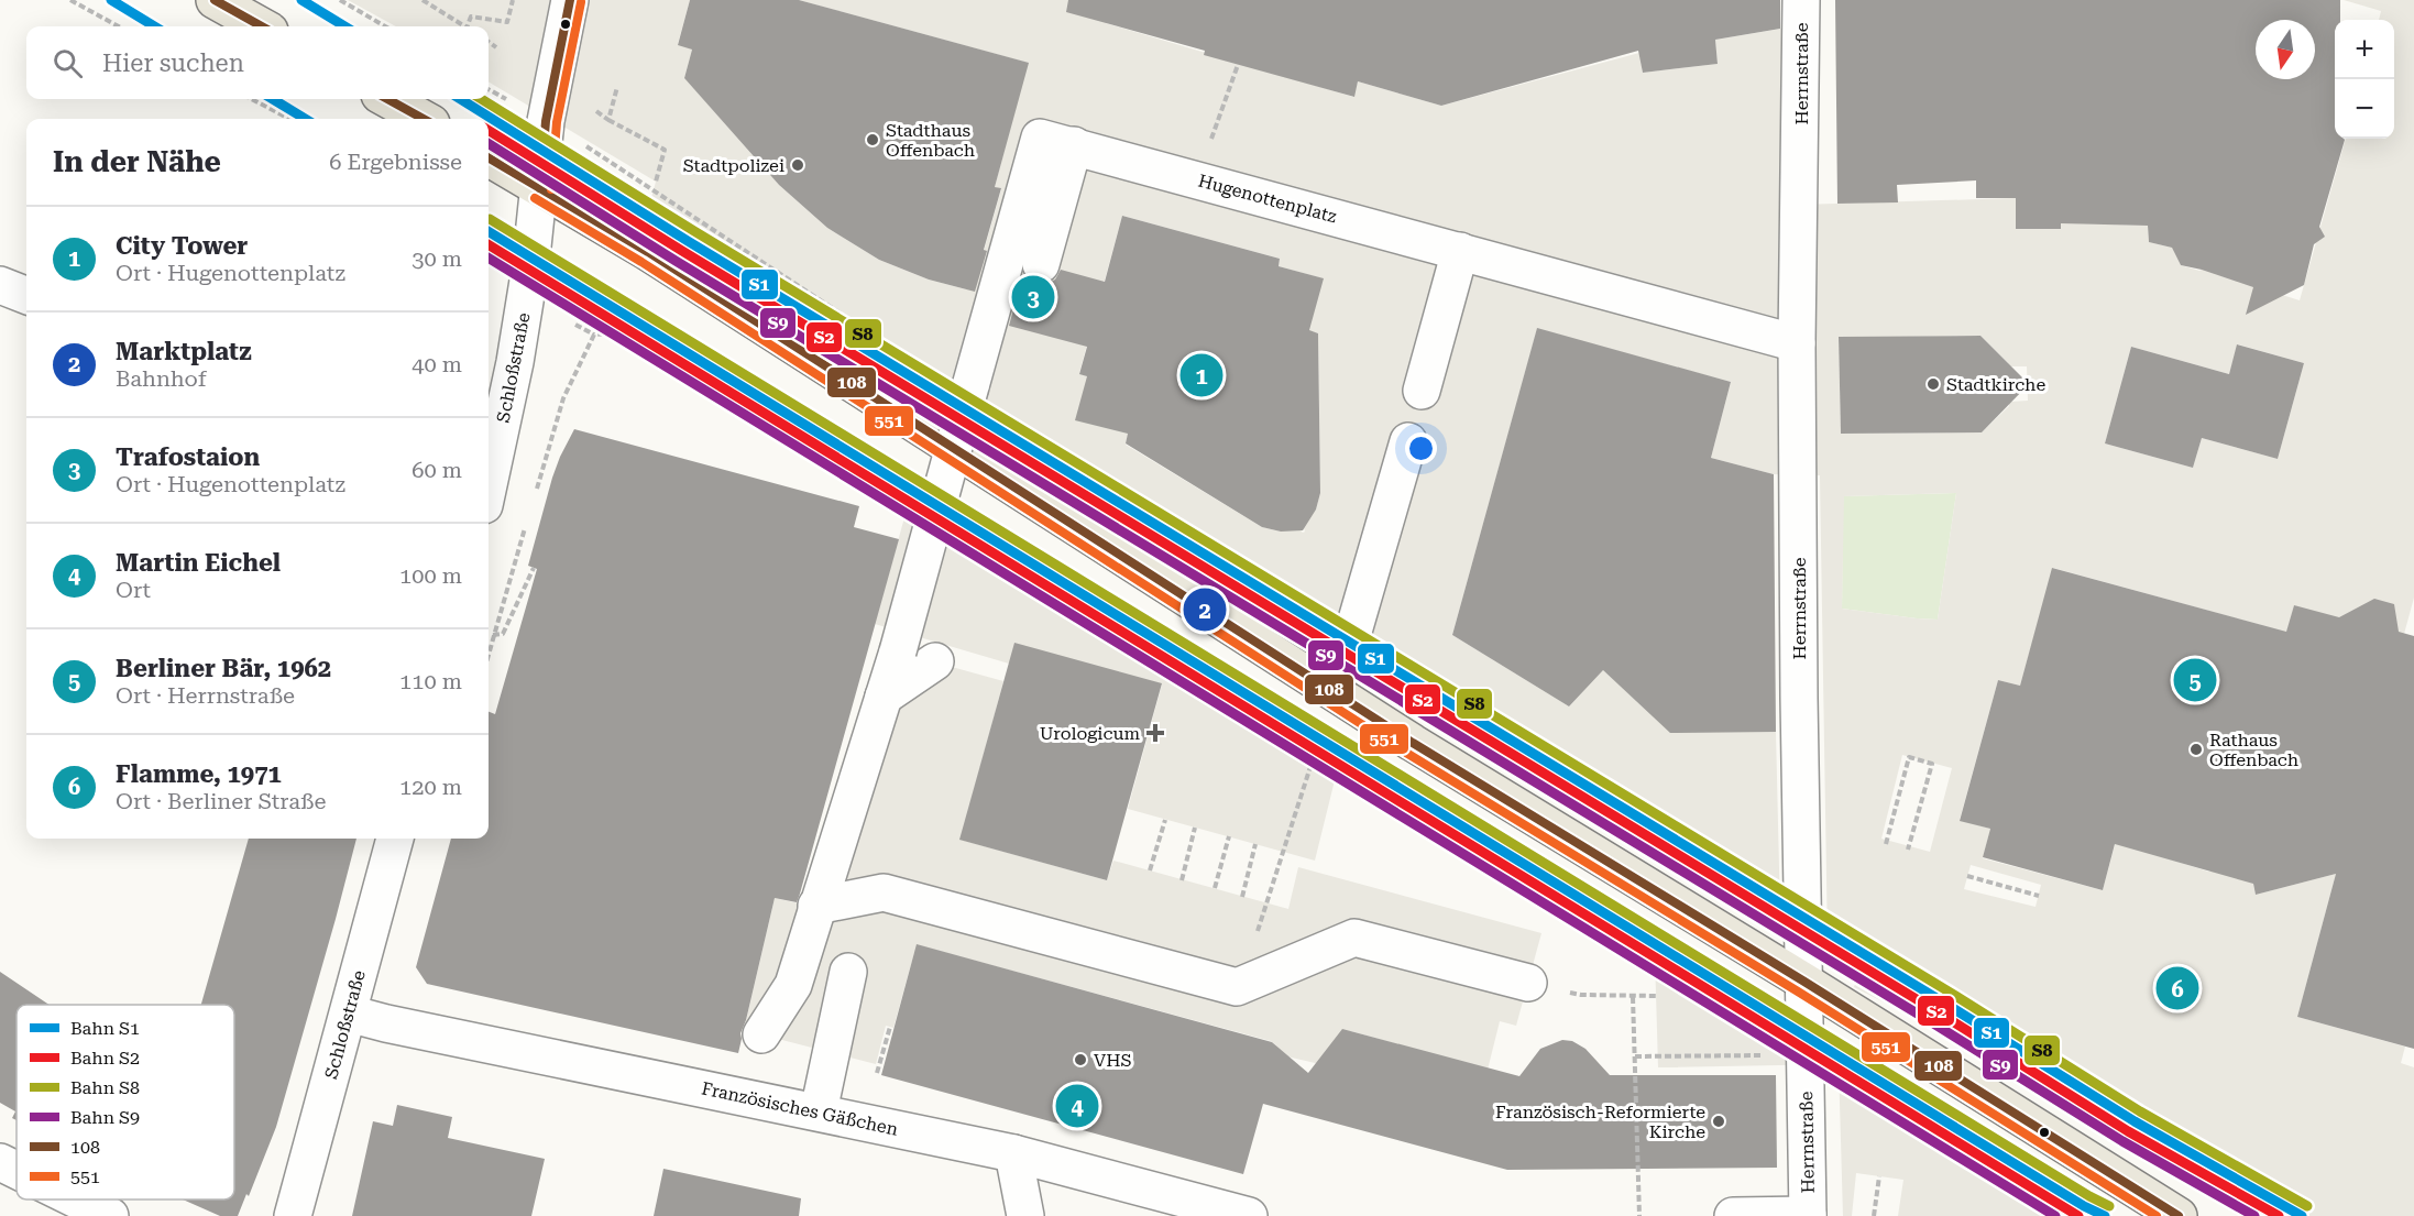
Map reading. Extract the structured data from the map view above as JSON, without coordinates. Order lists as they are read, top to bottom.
{
  "streets": {
    "street": [
      "Herrnstraße",
      "Hugenottenplatz",
      "Schloßstraße",
      "Französisches Gäßchen"
    ]
  },
  "crossings": [
    ["Herrnstraße", "Hugenottenplatz"],
    ["Schloßstraße", "Französisches Gäßchen"]
  ],
  "places": {
    "other": [
      "Stadthaus Offenbach",
      "Stadtpolizei",
      "Stadtkirche",
      "Rathaus Offenbach",
      "VHS",
      "Französisch-Reformierte Kirche"
    ],
    "health": ["Urologicum"]
  },
  "lines": [
    "rail line S1",
    "transit line 108",
    "transit line 551",
    "rail line S8",
    "rail line S2",
    "rail line S9"
  ],
  "legend": [
    "Bahn S1",
    "Bahn S2",
    "Bahn S8",
    "Bahn S9",
    "108",
    "551"
  ],
  "north": "bottom",
  "page": {
    "map_buttons": ["+", "−"],
    "search": "Hier suchen",
    "heading": ["In der Nähe", "6 Ergebnisse"],
    "list": [
      {
        "mark": "1",
        "name": "City Tower",
        "note": "Ort · Hugenottenplatz",
        "value": "30 m"
      },
      {
        "mark": "2",
        "name": "Marktplatz",
        "note": "Bahnhof",
        "value": "40 m"
      },
      {
        "mark": "3",
        "name": "Trafostaion",
        "note": "Ort · Hugenottenplatz",
        "value": "60 m"
      },
      {
        "mark": "4",
        "name": "Martin Eichel",
        "note": "Ort",
        "value": "100 m"
      },
      {
        "mark": "5",
        "name": "Berliner Bär, 1962",
        "note": "Ort · Herrnstraße",
        "value": "110 m"
      },
      {
        "mark": "6",
        "name": "Flamme, 1971",
        "note": "Ort · Berliner Straße",
        "value": "120 m"
      }
    ],
    "pins": [
      "3",
      "1",
      "2",
      "5",
      "6",
      "4"
    ]
  }
}
